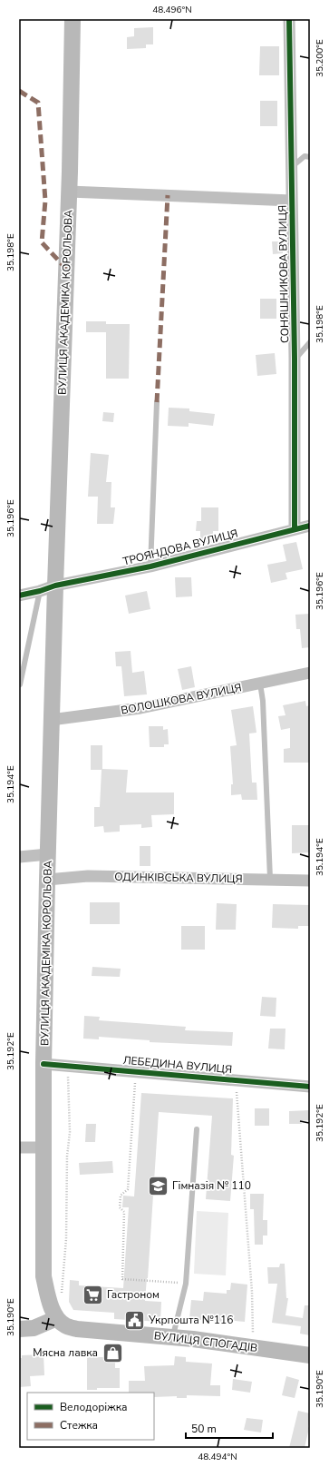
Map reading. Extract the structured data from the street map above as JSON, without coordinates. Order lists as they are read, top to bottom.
{
  "streets": {
    "main road": ["ВУЛИЦЯ АКАДЕМІКА КОРОЛЬОВА", "ВУЛИЦЯ СПОГАДІВ"],
    "street": [
      "СОНЯШНИКОВА ВУЛИЦЯ",
      "ТРОЯНДОВА ВУЛИЦЯ",
      "ВОЛОШКОВА ВУЛИЦЯ",
      "ОДИНКІВСЬКА ВУЛИЦЯ",
      "ЛЕБЕДИНА ВУЛИЦЯ"
    ]
  },
  "crossings": [
    ["СОНЯШНИКОВА ВУЛИЦЯ", "ТРОЯНДОВА ВУЛИЦЯ"],
    ["ВУЛИЦЯ АКАДЕМІКА КОРОЛЬОВА", "ТРОЯНДОВА ВУЛИЦЯ"],
    ["ВУЛИЦЯ АКАДЕМІКА КОРОЛЬОВА", "ВОЛОШКОВА ВУЛИЦЯ"],
    ["ВУЛИЦЯ АКАДЕМІКА КОРОЛЬОВА", "ОДИНКІВСЬКА ВУЛИЦЯ"],
    ["ВУЛИЦЯ АКАДЕМІКА КОРОЛЬОВА", "ЛЕБЕДИНА ВУЛИЦЯ"],
    ["ВУЛИЦЯ АКАДЕМІКА КОРОЛЬОВА", "ВУЛИЦЯ СПОГАДІВ"]
  ],
  "places": {
    "school or university": ["Гімназія № 110"],
    "supermarket": ["Гастроном"],
    "public building": ["Укрпошта №116"],
    "shop": ["Мясна лавка"]
  },
  "legend": ["Велодоріжка", "Стежка"],
  "scale_bar": "50 m",
  "coordinates": [
    "48.496°N",
    "35.200°E",
    "35.198°E",
    "35.196°E",
    "35.194°E",
    "35.192°E",
    "35.190°E",
    "48.494°N"
  ]
}
